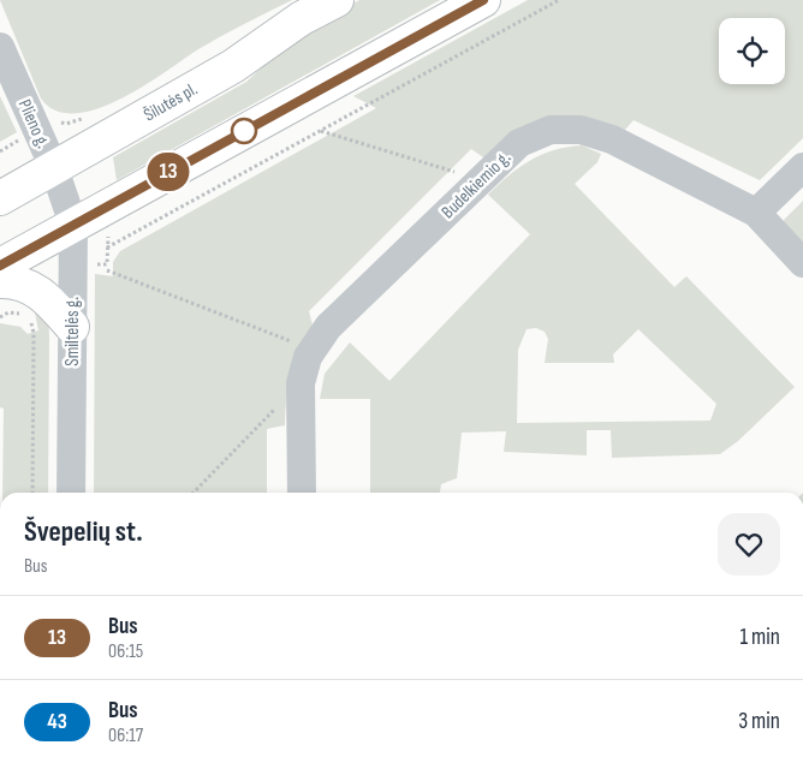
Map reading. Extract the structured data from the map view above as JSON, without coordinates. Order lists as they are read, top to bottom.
{
  "streets": {
    "main road": ["Šilutės pl."],
    "street": ["Plieno g.", "Budelkiemio g.", "Smiltelės g."]
  },
  "crossings": [
    ["Šilutės pl.", "Plieno g."],
    ["Šilutės pl.", "Smiltelės g."],
    ["Plieno g.", "Smiltelės g."]
  ],
  "lines": ["bus line 13"],
  "page": {
    "on_map": "13",
    "heading": ["Švepelių st.", "Bus"],
    "list": [
      {
        "mark": "13",
        "name": "Bus",
        "note": "06:15",
        "value": "1 min"
      },
      {
        "mark": "43",
        "name": "Bus",
        "note": "06:17",
        "value": "3 min"
      }
    ]
  }
}
